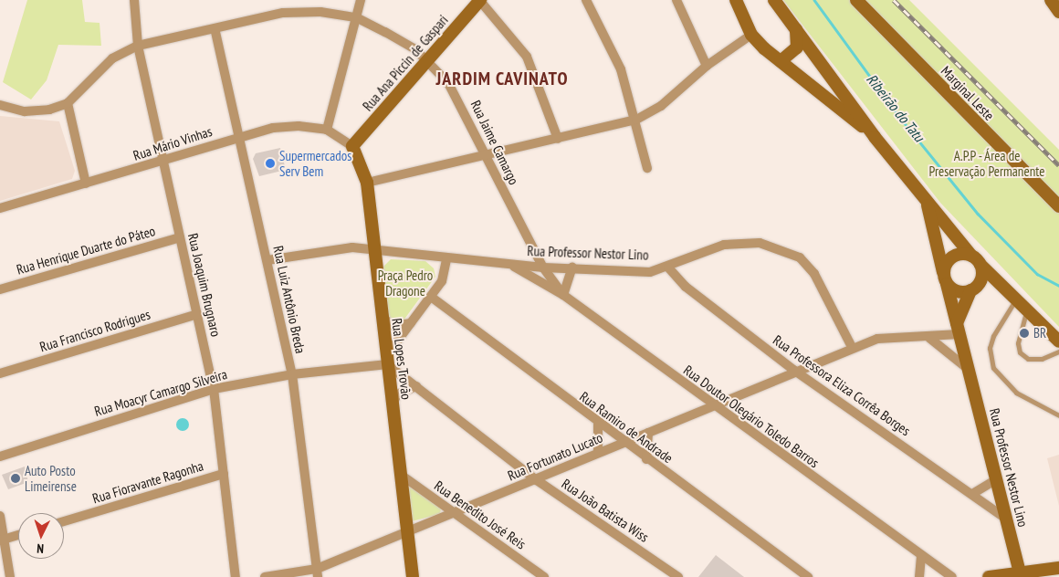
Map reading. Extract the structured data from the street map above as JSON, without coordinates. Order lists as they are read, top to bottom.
{
  "streets": {
    "main road": [
      "Rua Ana Piccin de Gaspari",
      "Marginal Leste",
      "Rua Professor Nestor Lino",
      "Rua Lopes Trovão"
    ],
    "street": [
      "Rua Jaime Camargo",
      "Rua Mário Vinhas",
      "Rua Henrique Duarte do Páteo",
      "Rua Joaquim Brugnaro",
      "Rua Luiz Antônio Breda",
      "Rua Francisco Rodrigues",
      "Rua Professora Eliza Corrêa Borges",
      "Rua Moacyr Camargo Silveira",
      "Rua Doutor Olegário Toledo Barros",
      "Rua Ramiro de Andrade",
      "Rua Fortunato Lucato",
      "Rua Fioravante Ragonha",
      "Rua João Batista Wiss",
      "Rua Benedito José Reis"
    ]
  },
  "crossings": [
    ["Rua Ana Piccin de Gaspari", "Rua Jaime Camargo"],
    ["Rua Ana Piccin de Gaspari", "Rua Mário Vinhas"],
    ["Rua Ana Piccin de Gaspari", "Rua Lopes Trovão"],
    ["Rua Jaime Camargo", "Rua Professor Nestor Lino"],
    ["Rua Jaime Camargo", "Rua Joaquim Brugnaro"],
    ["Rua Jaime Camargo", "Rua Luiz Antônio Breda"],
    ["Rua Jaime Camargo", "Rua Doutor Olegário Toledo Barros"],
    ["Rua Mário Vinhas", "Rua Joaquim Brugnaro"],
    ["Rua Mário Vinhas", "Rua Luiz Antônio Breda"],
    ["Rua Mário Vinhas", "Rua Lopes Trovão"],
    ["Rua Henrique Duarte do Páteo", "Rua Joaquim Brugnaro"],
    ["Rua Professor Nestor Lino", "Rua Luiz Antônio Breda"],
    ["Rua Professor Nestor Lino", "Rua Lopes Trovão"],
    ["Rua Professor Nestor Lino", "Rua Professora Eliza Corrêa Borges"],
    ["Rua Professor Nestor Lino", "Rua Doutor Olegário Toledo Barros"],
    ["Rua Professor Nestor Lino", "Rua Fortunato Lucato"],
    ["Rua Joaquim Brugnaro", "Rua Francisco Rodrigues"],
    ["Rua Joaquim Brugnaro", "Rua Moacyr Camargo Silveira"],
    ["Rua Joaquim Brugnaro", "Rua Fioravante Ragonha"],
    ["Rua Luiz Antônio Breda", "Rua Moacyr Camargo Silveira"],
    ["Rua Luiz Antônio Breda", "Rua Fortunato Lucato"],
    ["Rua Lopes Trovão", "Rua Moacyr Camargo Silveira"],
    ["Rua Lopes Trovão", "Rua Fortunato Lucato"],
    ["Rua Lopes Trovão", "Rua João Batista Wiss"],
    ["Rua Lopes Trovão", "Rua Benedito José Reis"],
    ["Rua Professora Eliza Corrêa Borges", "Rua Fortunato Lucato"],
    ["Rua Moacyr Camargo Silveira", "Rua João Batista Wiss"],
    ["Rua Doutor Olegário Toledo Barros", "Rua Fortunato Lucato"],
    ["Rua Ramiro de Andrade", "Rua Fortunato Lucato"],
    ["Rua Fortunato Lucato", "Rua João Batista Wiss"],
    ["Rua Fortunato Lucato", "Rua Benedito José Reis"]
  ],
  "districts": ["JARDIM CAVINATO"],
  "water": ["Ribeirão do Tatu"],
  "parks": ["A.P.P - Área de Preservação Permanente", "Praça Pedro Dragone"],
  "places": ["Supermercados Serv Bem", "BR", "Auto Posto Limeirense"],
  "north": "bottom"
}
